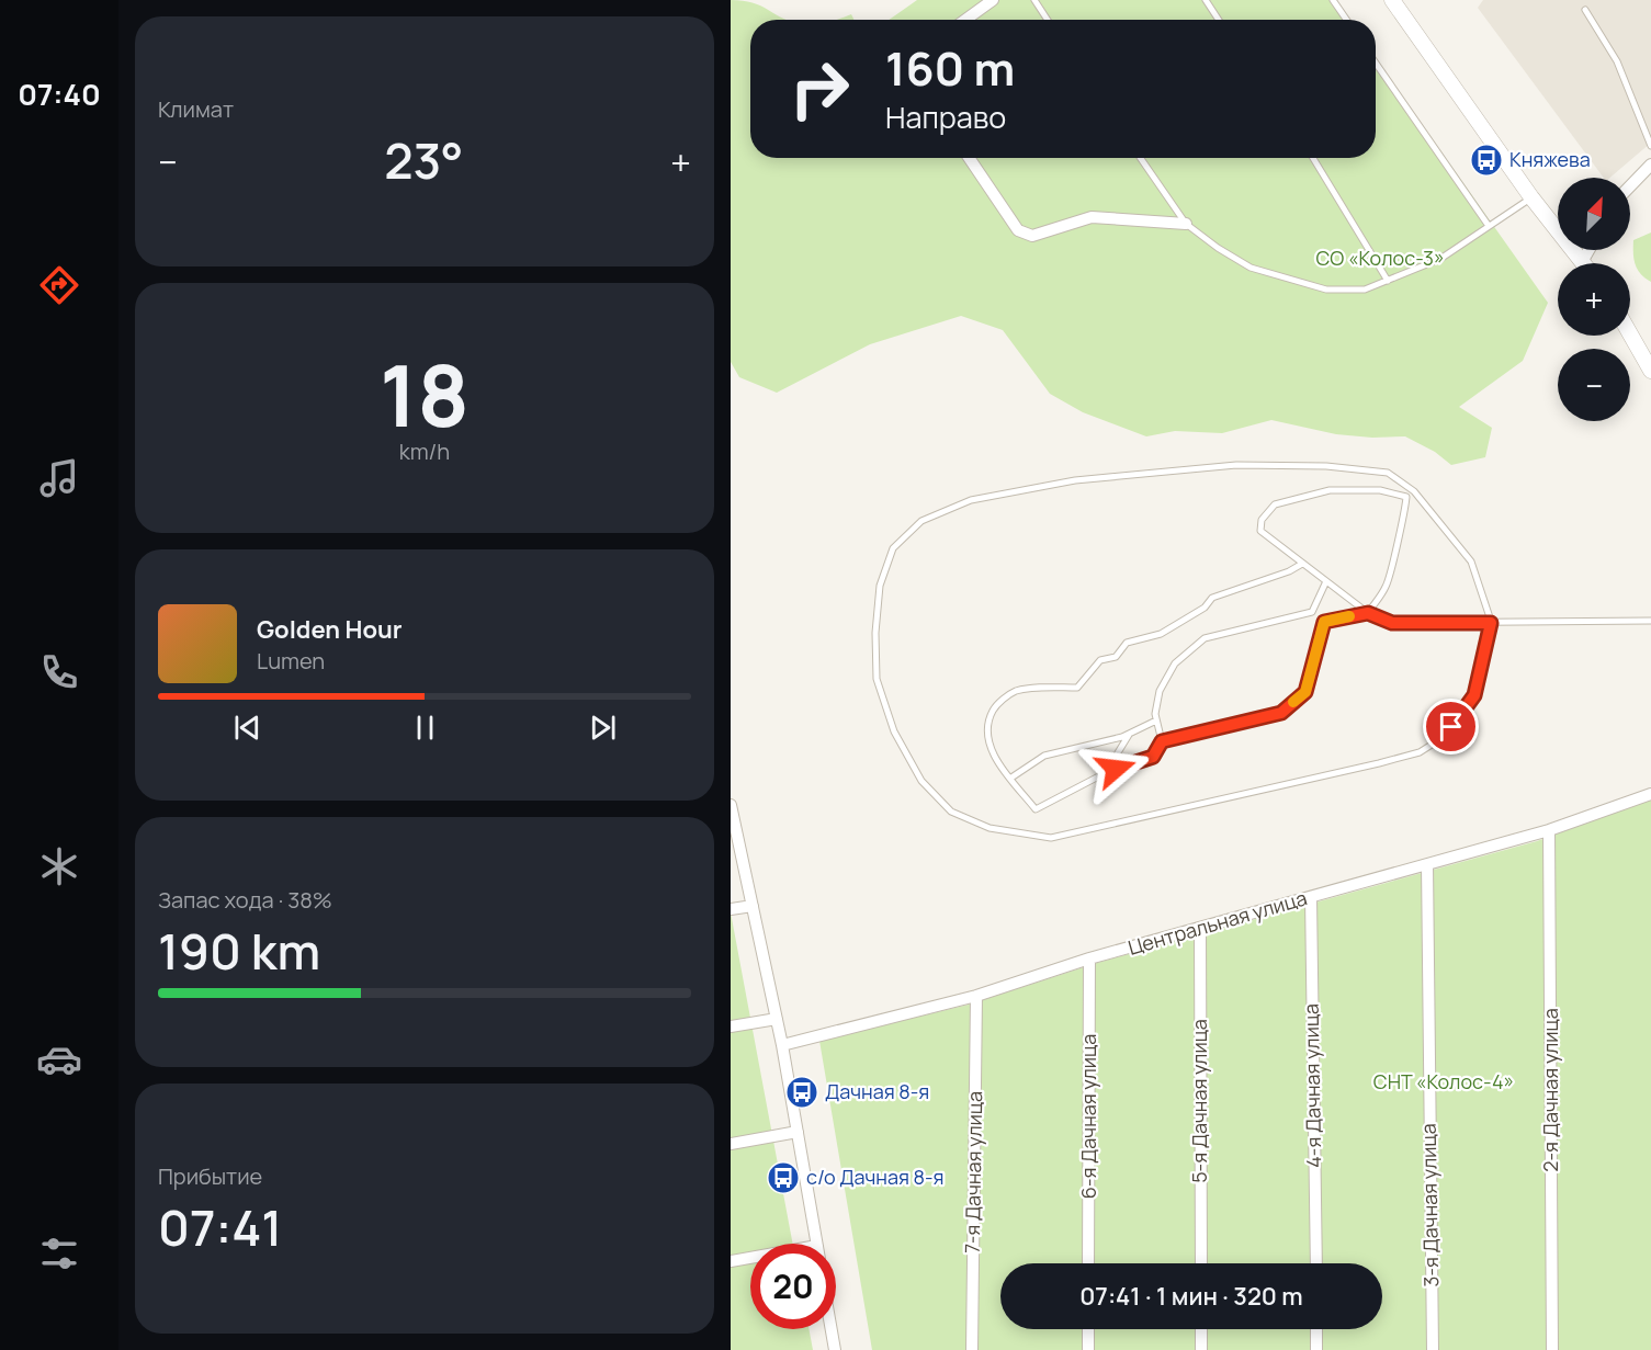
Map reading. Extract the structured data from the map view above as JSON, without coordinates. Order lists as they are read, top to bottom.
{
  "streets": {
    "street": [
      "Центральная улица",
      "4-я Дачная улица",
      "2-я Дачная улица",
      "5-я Дачная улица",
      "6-я Дачная улица",
      "7-я Дачная улица",
      "3-я Дачная улица"
    ]
  },
  "crossings": [
    ["Центральная улица", "4-я Дачная улица"],
    ["Центральная улица", "2-я Дачная улица"],
    ["Центральная улица", "5-я Дачная улица"],
    ["Центральная улица", "6-я Дачная улица"],
    ["Центральная улица", "7-я Дачная улица"],
    ["Центральная улица", "3-я Дачная улица"]
  ],
  "parks": ["СО «Колос-3»", "СНТ «Колос-4»"],
  "places": {
    "bus stop": ["Княжева", "Дачная 8-я", "с/о Дачная 8-я"]
  },
  "north": "top right",
  "page": {
    "tabs": "07:40",
    "tile": [
      "Климат",
      ["18", "km/h"],
      ["Запас хода · 38%", "190 km"],
      ["Прибытие", "07:41"]
    ],
    "turn": ["160 m", "Направо"],
    "heat": ["−", "23°", "+"],
    "map_buttons": ["+", "−"],
    "song": ["Golden Hour", "Lumen"],
    "limit": "20",
    "trip": "07:41 · 1 мин · 320 m"
  }
}
